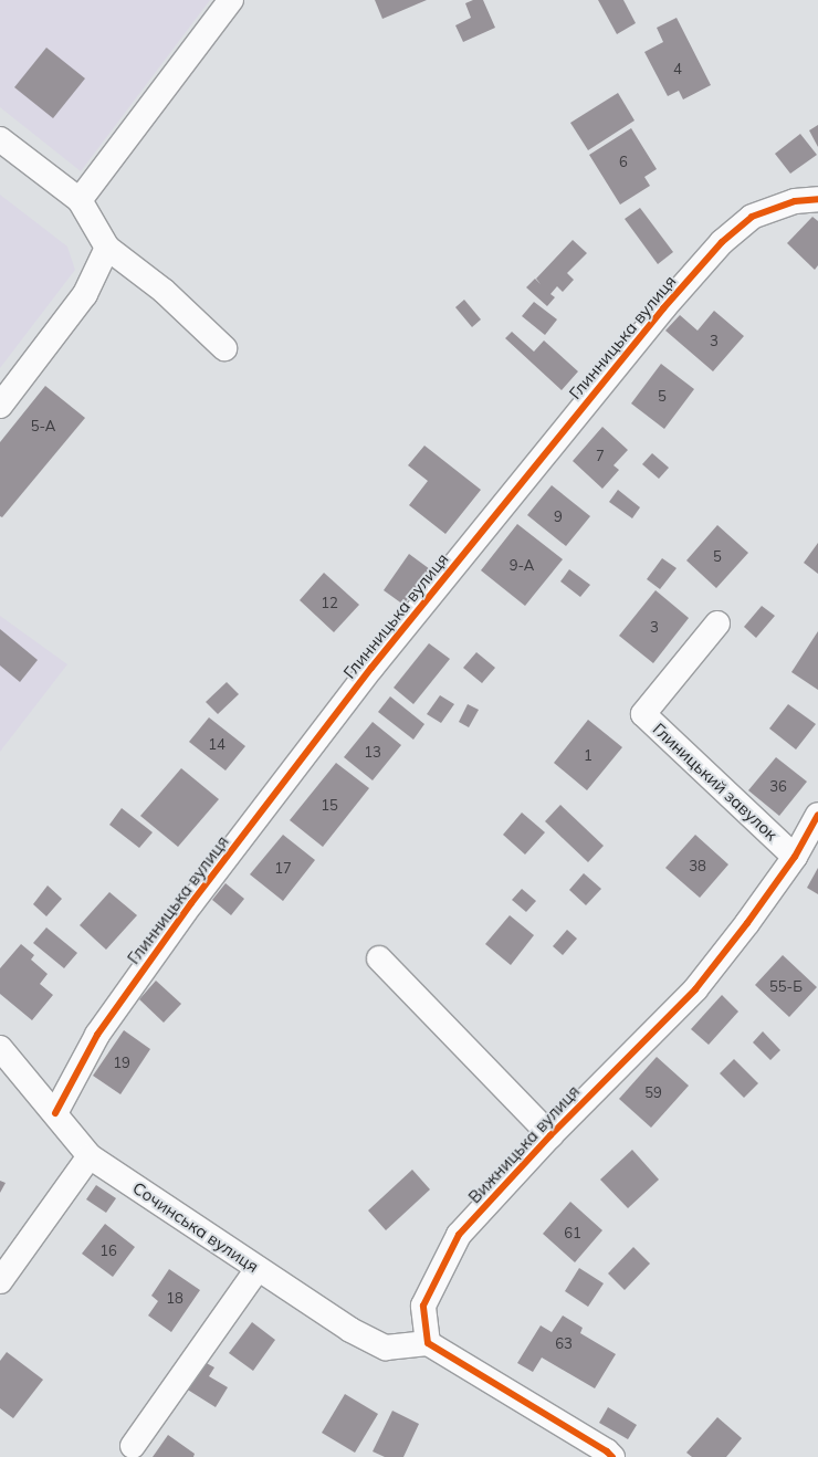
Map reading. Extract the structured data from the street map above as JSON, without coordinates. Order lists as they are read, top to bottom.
{
  "streets": {
    "street": [
      "Глинницька вулиця",
      "Глиницький завулок",
      "Вижницька вулиця",
      "Сочинська вулиця"
    ]
  },
  "crossings": [
    ["Глинницька вулиця", "Сочинська вулиця"],
    ["Глиницький завулок", "Вижницька вулиця"],
    ["Вижницька вулиця", "Сочинська вулиця"]
  ],
  "house_numbers": [
    "4",
    "6",
    "3",
    "5",
    "5-А",
    "7",
    "9",
    "5",
    "9-А",
    "12",
    "3",
    "14",
    "13",
    "1",
    "36",
    "15",
    "38",
    "17",
    "55-Б",
    "19",
    "59",
    "61",
    "16",
    "18",
    "63"
  ]
}
